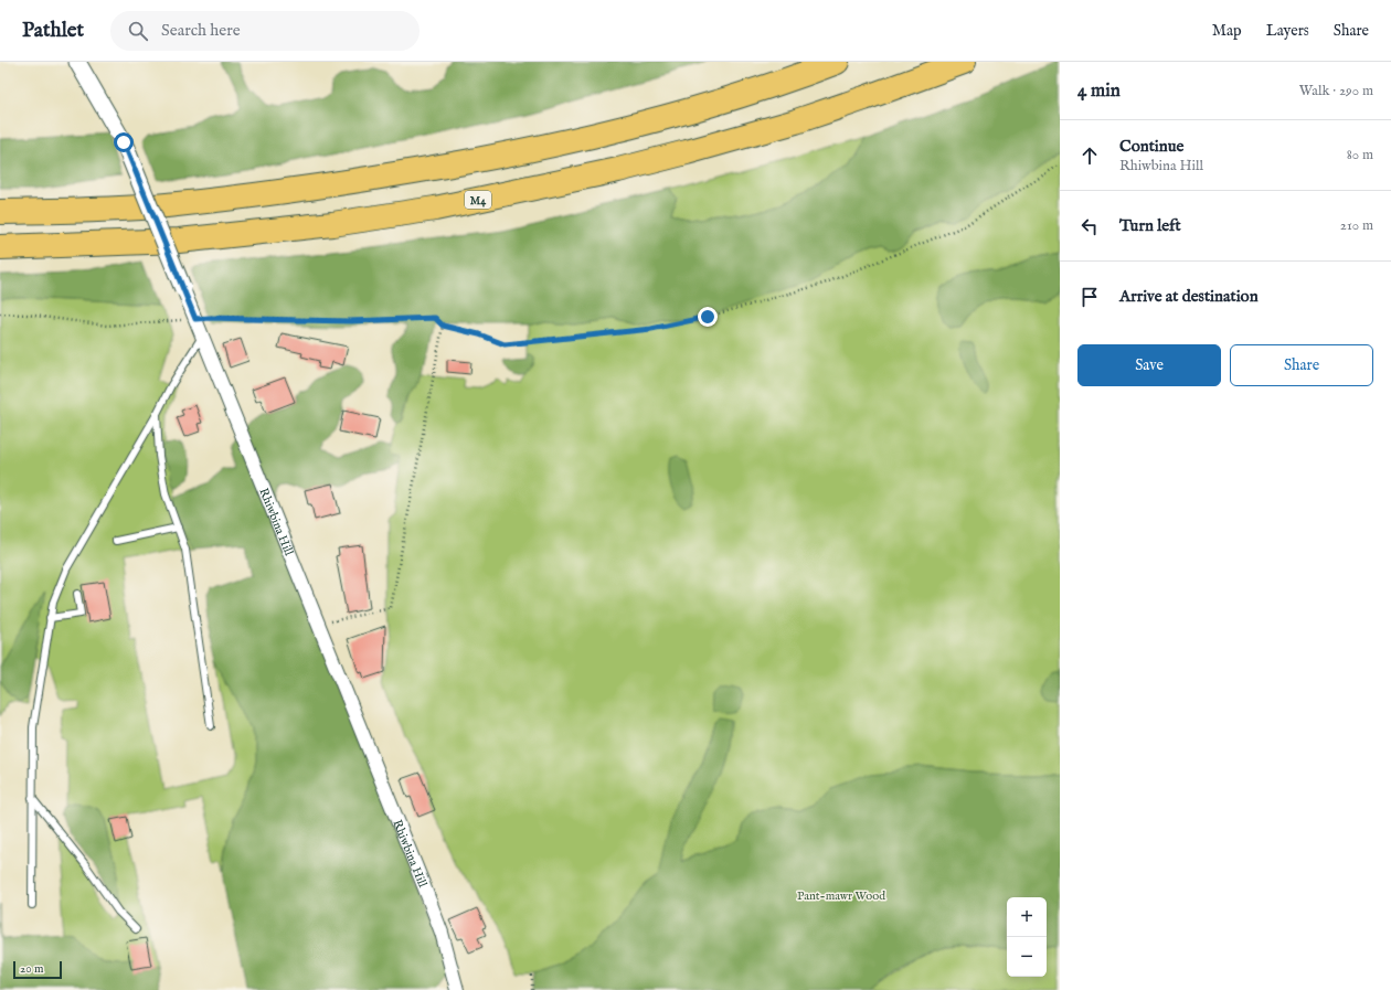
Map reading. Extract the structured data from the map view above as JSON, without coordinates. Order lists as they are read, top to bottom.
{
  "streets": {
    "highway": ["M4"],
    "street": ["Rhiwbina Hill"]
  },
  "parks": ["Pant-mawr Wood"],
  "scale_bar": "20 m",
  "page": {
    "header": "Pathlet",
    "search": "Search here",
    "nav": ["Map", "Layers", "Share"],
    "heading": ["4 min", "Walk · 290 m"],
    "list": [
      ["Continue", "Rhiwbina Hill", "80 m"],
      ["Turn left", "210 m"],
      "Arrive at destination"
    ],
    "buttons": ["Save", "Share"],
    "map_buttons": ["+", "−"],
    "scale": "20 m"
  }
}
